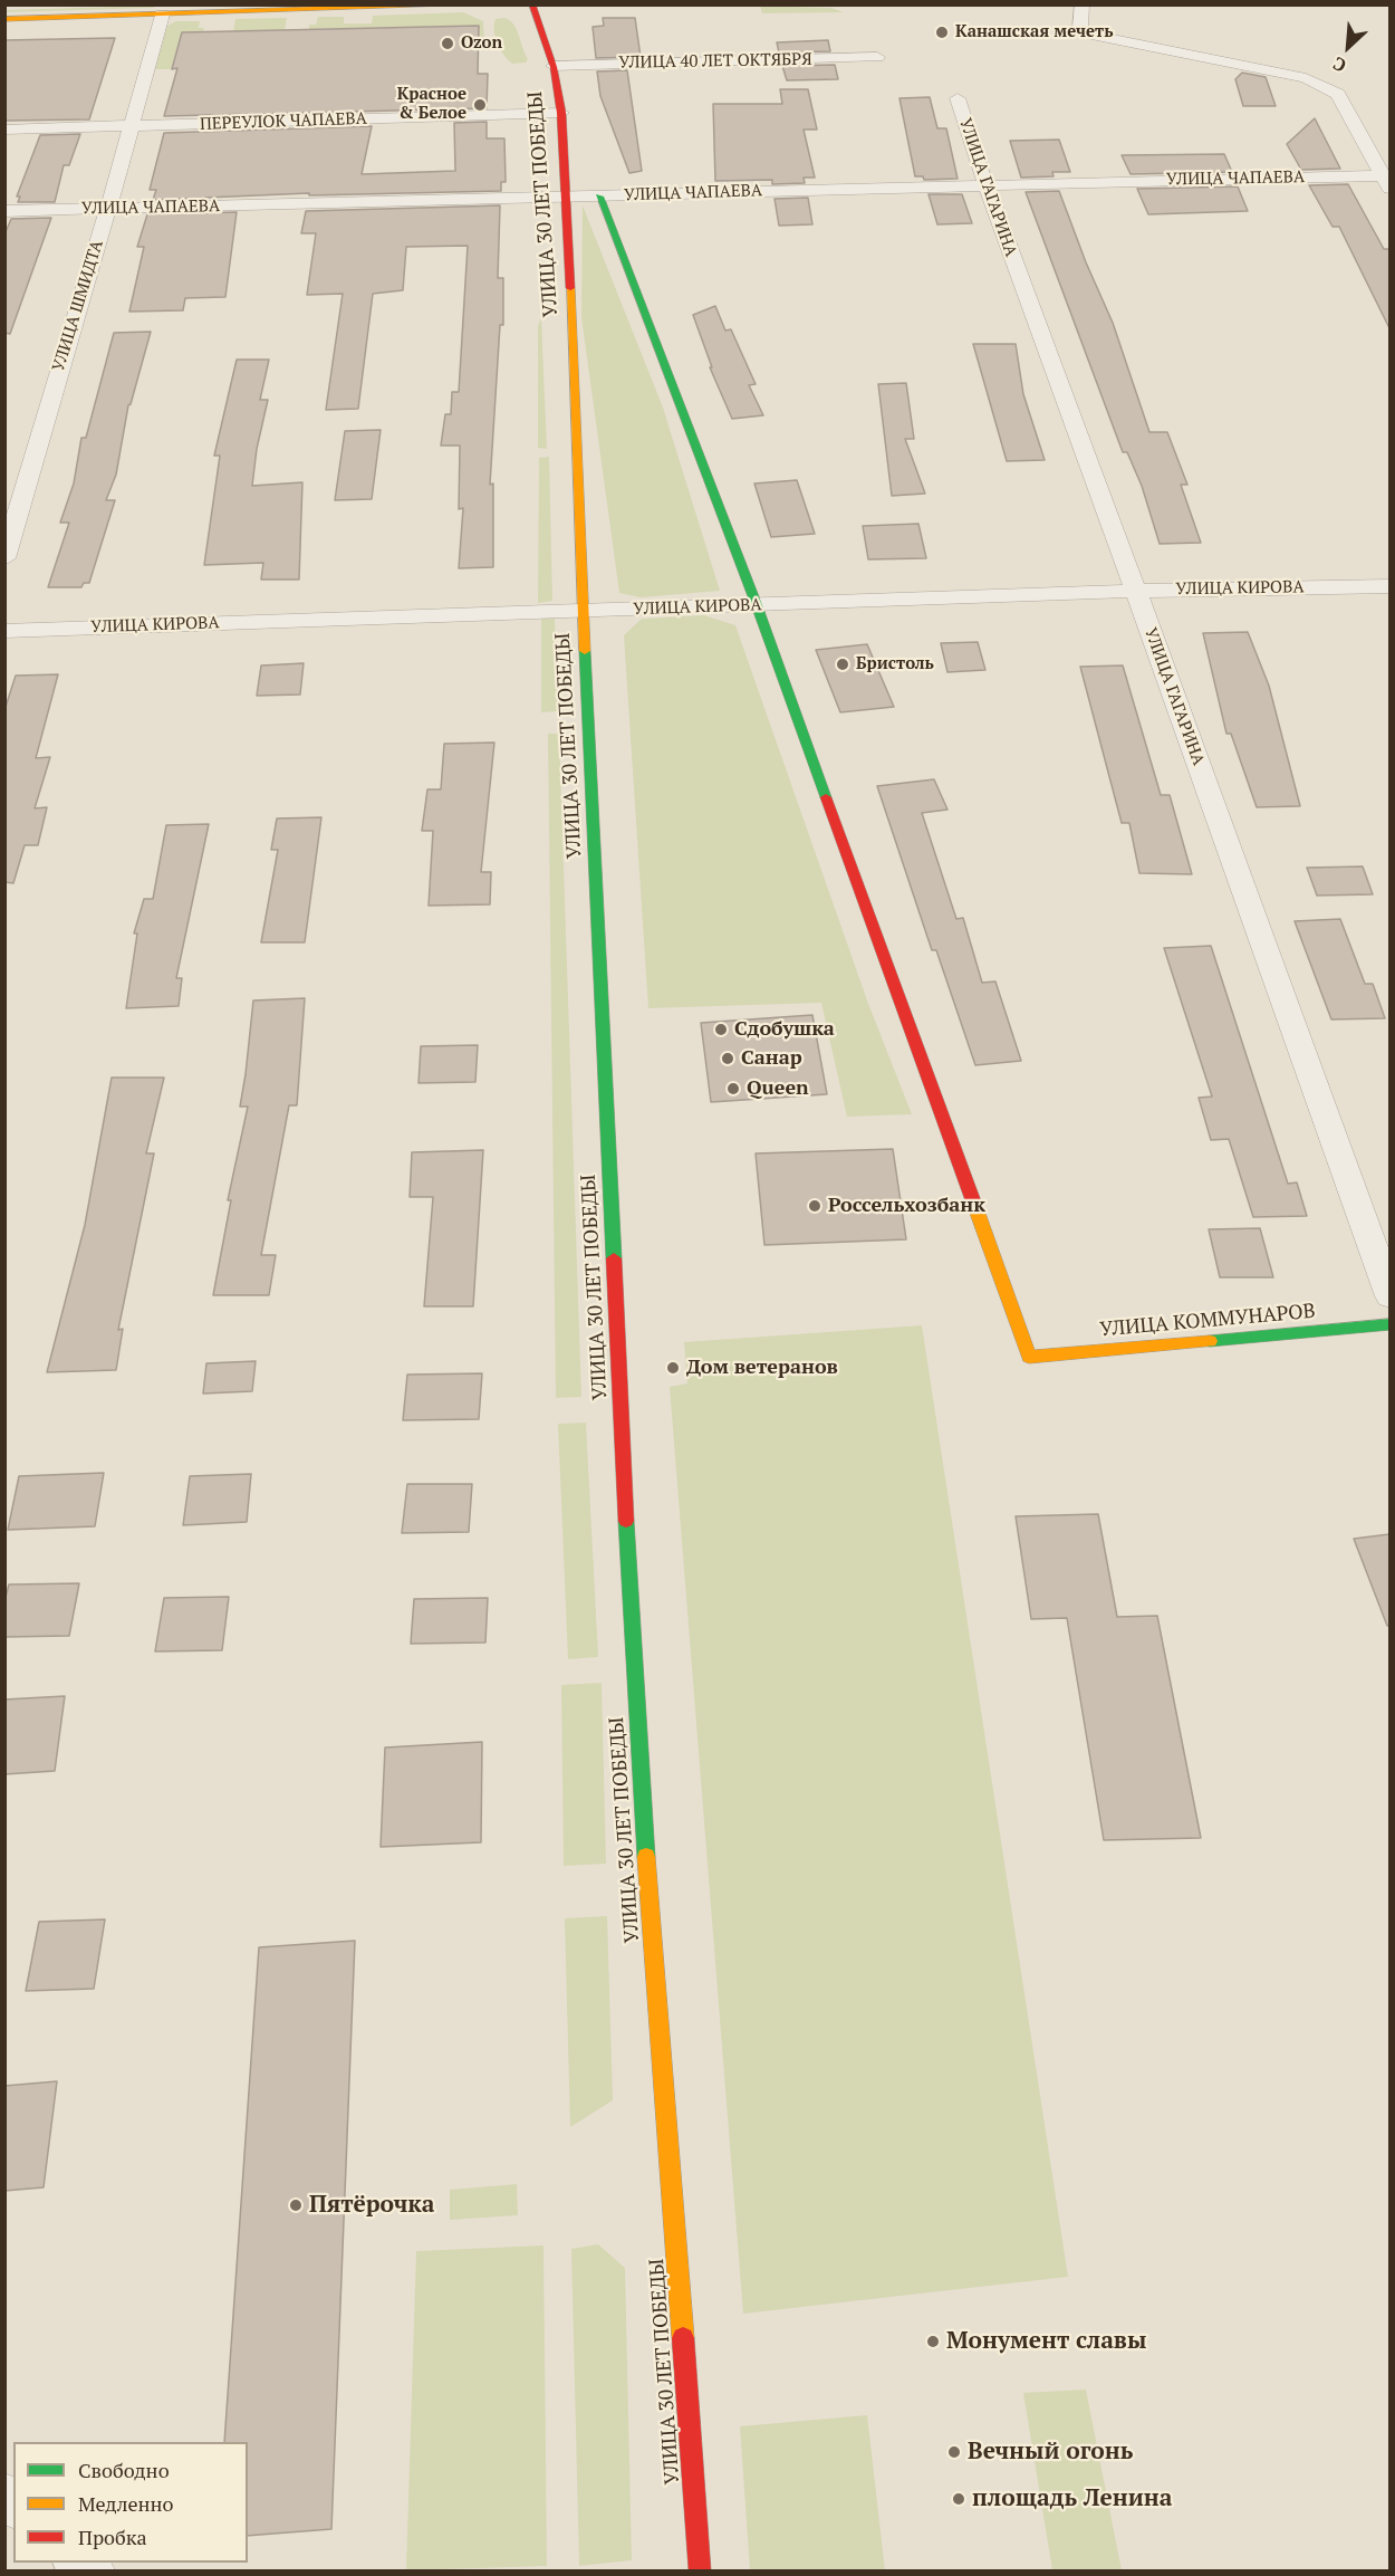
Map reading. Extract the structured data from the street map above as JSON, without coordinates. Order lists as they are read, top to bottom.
{
  "streets": {
    "street": [
      "УЛИЦА 40 ЛЕТ ОКТЯБРЯ",
      "ПЕРЕУЛОК ЧАПАЕВА",
      "УЛИЦА ЧАПАЕВА",
      "УЛИЦА ГАГАРИНА",
      "УЛИЦА 30 ЛЕТ ПОБЕДЫ",
      "УЛИЦА ШМИДТА",
      "УЛИЦА КИРОВА",
      "УЛИЦА КОММУНАРОВ"
    ]
  },
  "crossings": [
    ["УЛИЦА 40 ЛЕТ ОКТЯБРЯ", "УЛИЦА 30 ЛЕТ ПОБЕДЫ"],
    ["ПЕРЕУЛОК ЧАПАЕВА", "УЛИЦА 30 ЛЕТ ПОБЕДЫ"],
    ["ПЕРЕУЛОК ЧАПАЕВА", "УЛИЦА ШМИДТА"],
    ["УЛИЦА ЧАПАЕВА", "УЛИЦА ГАГАРИНА"],
    ["УЛИЦА ЧАПАЕВА", "УЛИЦА 30 ЛЕТ ПОБЕДЫ"],
    ["УЛИЦА ЧАПАЕВА", "УЛИЦА ШМИДТА"],
    ["УЛИЦА ГАГАРИНА", "УЛИЦА КИРОВА"],
    ["УЛИЦА 30 ЛЕТ ПОБЕДЫ", "УЛИЦА КИРОВА"],
    ["УЛИЦА КИРОВА", "УЛИЦА КОММУНАРОВ"]
  ],
  "places": [
    "Канашская мечеть",
    "Ozon",
    "Красное & Белое",
    "Бристоль",
    "Сдобушка",
    "Санар",
    "Queen",
    "Россельхозбанк",
    "Дом ветеранов",
    "Пятёрочка",
    "Монумент славы",
    "Вечный огонь",
    "площадь Ленина"
  ],
  "legend": ["Свободно", "Медленно", "Пробка"],
  "north": "bottom left"
}
